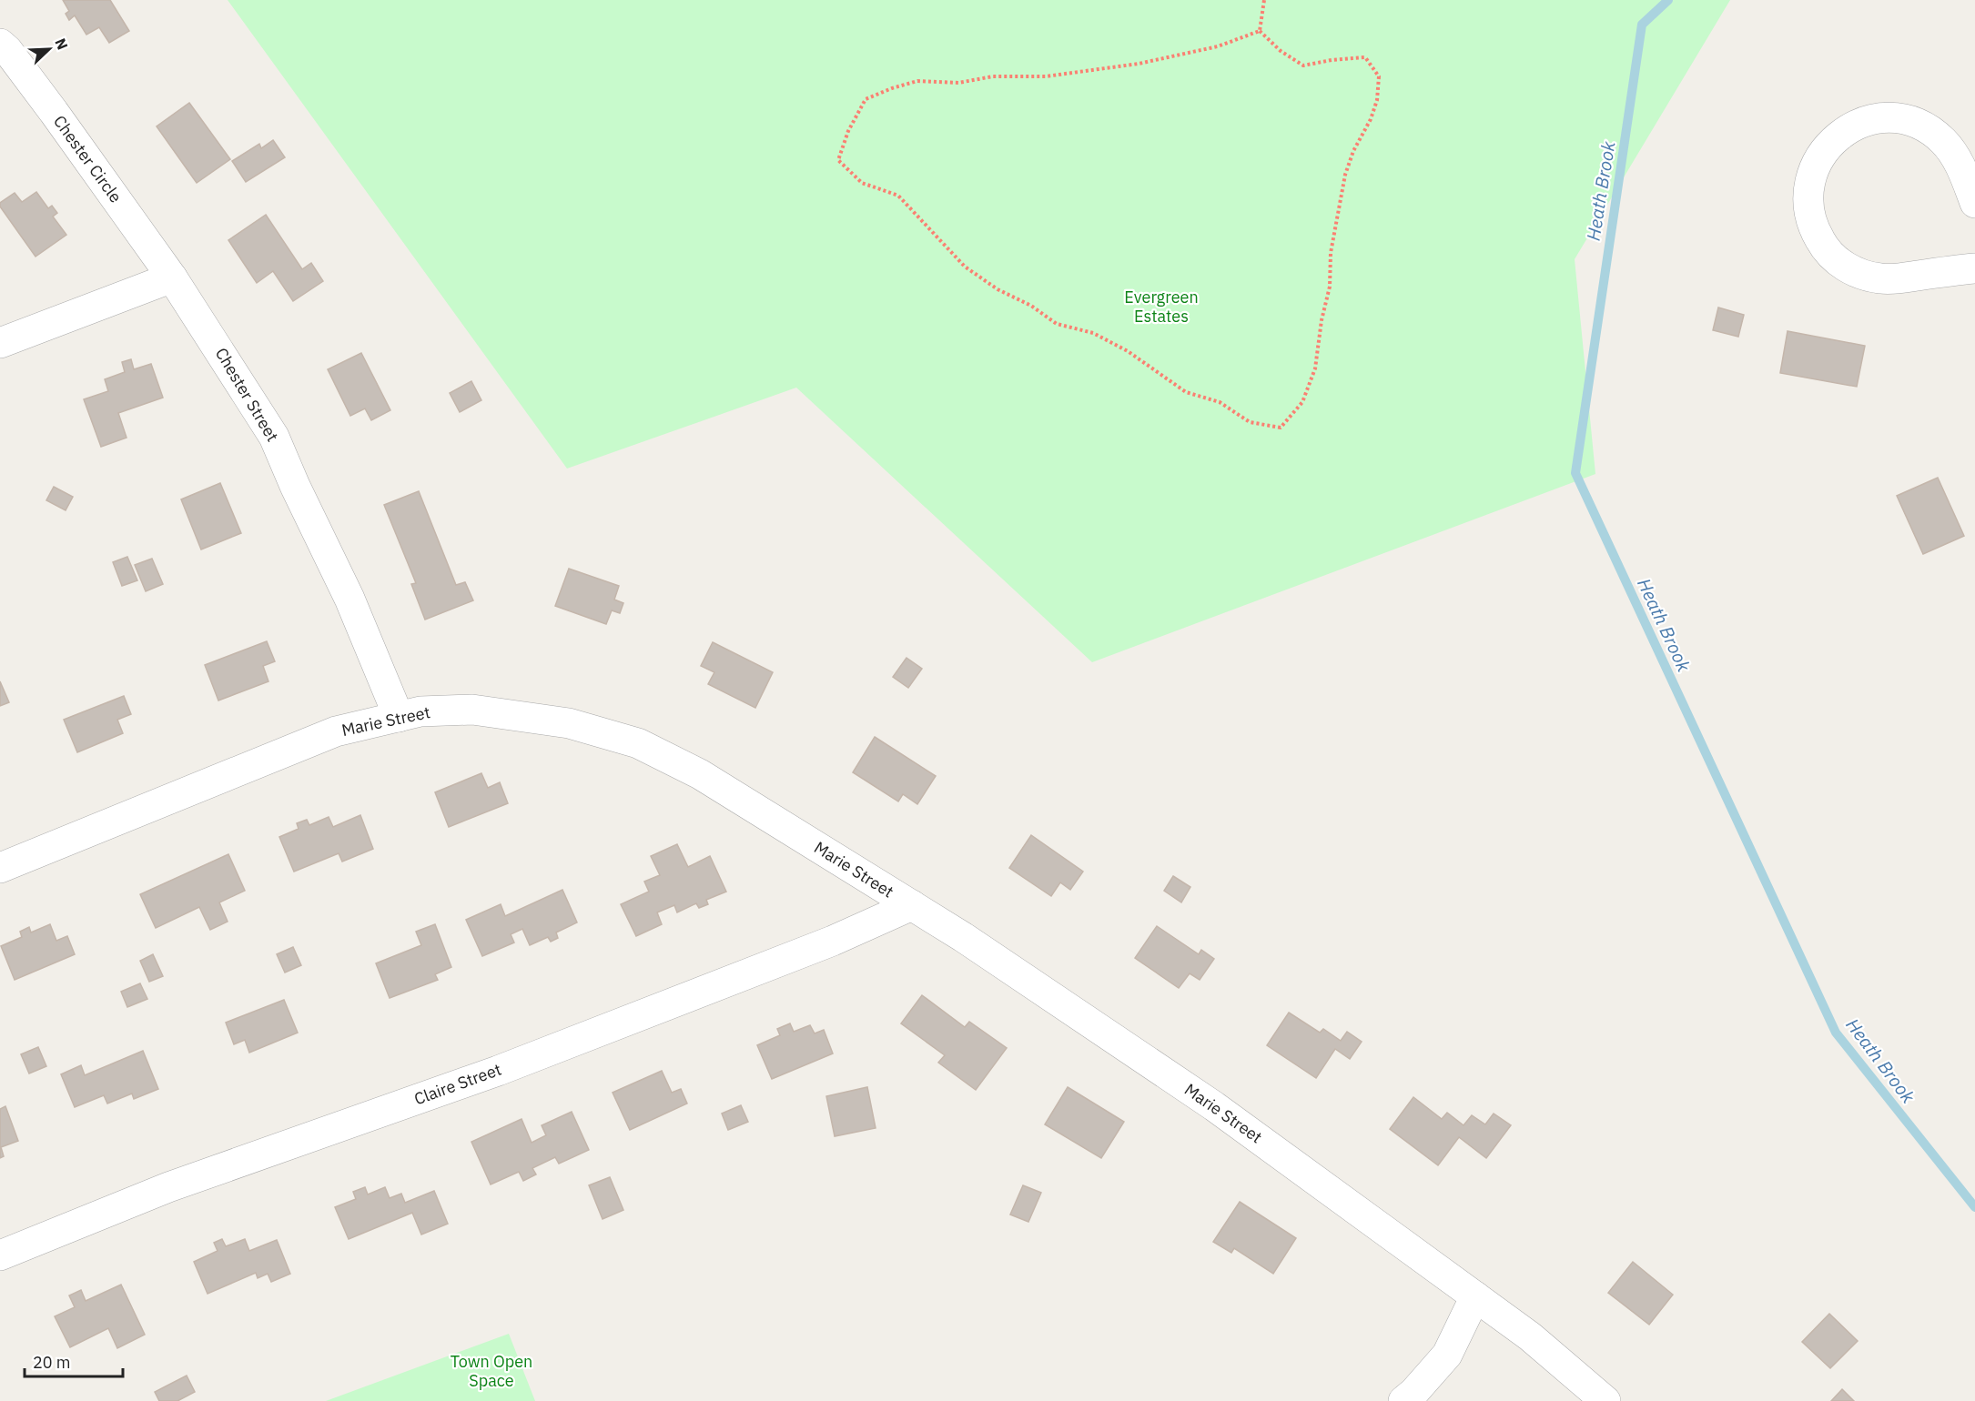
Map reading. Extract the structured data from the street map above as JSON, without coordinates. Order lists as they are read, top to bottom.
{
  "streets": {
    "street": [
      "Chester Circle",
      "Chester Street",
      "Marie Street",
      "Claire Street"
    ]
  },
  "crossings": [
    ["Chester Circle", "Chester Street"],
    ["Chester Street", "Marie Street"],
    ["Marie Street", "Claire Street"]
  ],
  "water": ["Heath Brook"],
  "parks": ["Evergreen Estates", "Town Open Space"],
  "scale_bar": "20 m",
  "north": "top right"
}
